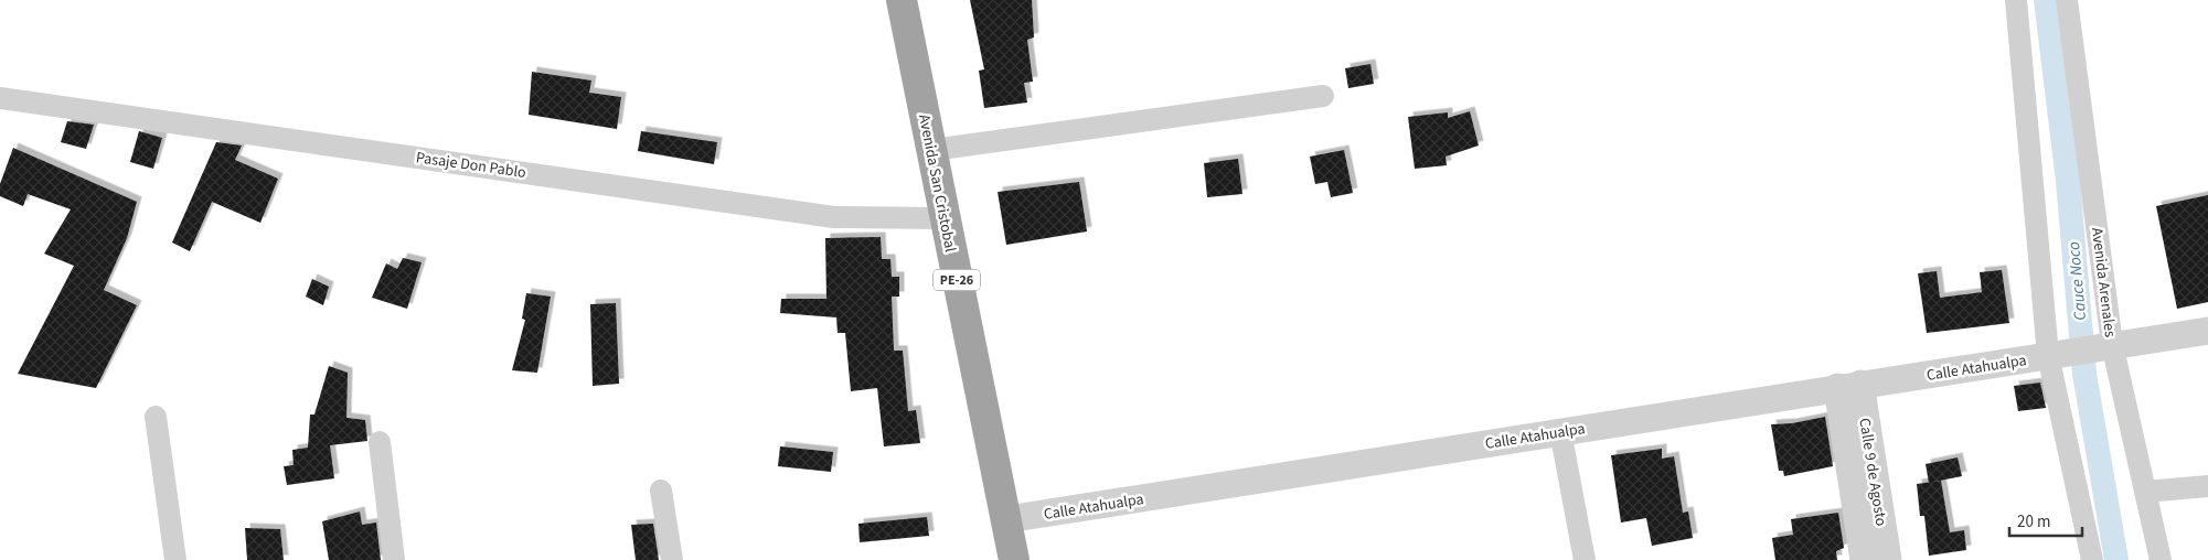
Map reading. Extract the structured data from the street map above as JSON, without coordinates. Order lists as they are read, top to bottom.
{
  "streets": {
    "highway": ["Avenida San Cristobal", "PE-26"],
    "street": [
      "Pasaje Don Pablo",
      "Avenida Arenales",
      "Calle Atahualpa",
      "Calle 9 de Agosto"
    ]
  },
  "crossings": [
    ["Pasaje Don Pablo", "Avenida San Cristobal"],
    ["Avenida San Cristobal", "Calle Atahualpa"],
    ["Avenida Arenales", "Calle Atahualpa"],
    ["Calle Atahualpa", "Calle 9 de Agosto"]
  ],
  "water": ["Cauce Noco"],
  "scale_bar": "20 m"
}
